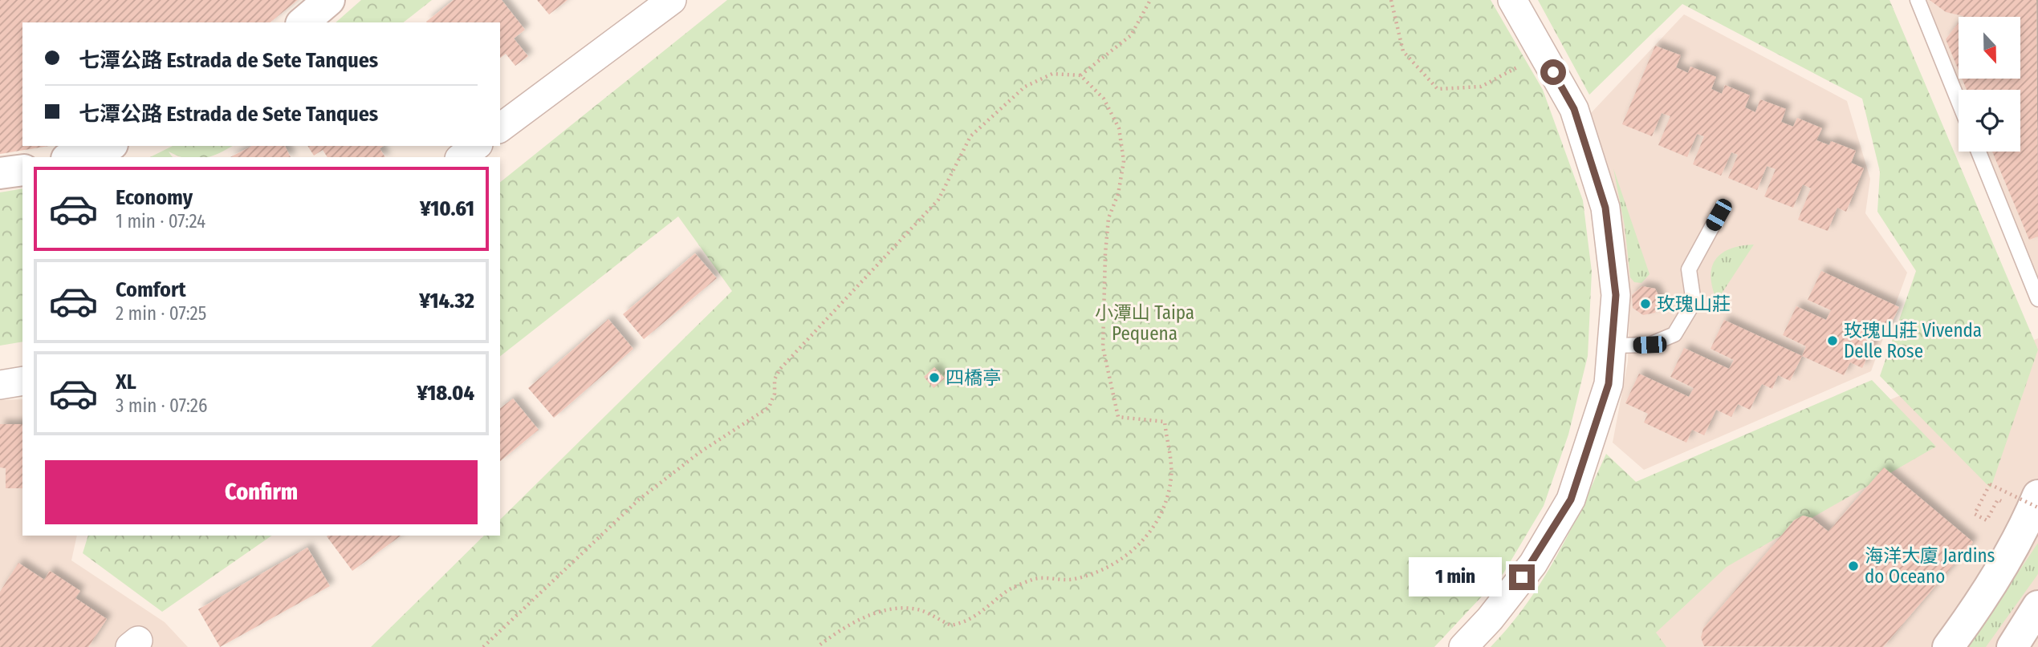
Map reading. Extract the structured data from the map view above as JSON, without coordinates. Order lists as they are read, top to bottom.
{
  "parks": ["小潭山 Taipa Pequena"],
  "places": [
    "玫瑰山莊",
    "玫瑰山莊 Vivenda Delle Rose",
    "四橋亭",
    "海洋大廈 Jardins do Oceano"
  ],
  "north": "bottom",
  "page": {
    "banner": ["七潭公路 Estrada de Sete Tanques", "七潭公路 Estrada de Sete Tanques"],
    "list": [
      {
        "name": "Economy",
        "note": "1 min · 07:24",
        "value": "¥10.61"
      },
      {
        "name": "Comfort",
        "note": "2 min · 07:25",
        "value": "¥14.32"
      },
      {
        "name": "XL",
        "note": "3 min · 07:26",
        "value": "¥18.04"
      }
    ],
    "buttons": "Confirm",
    "bubble": "1 min"
  }
}
